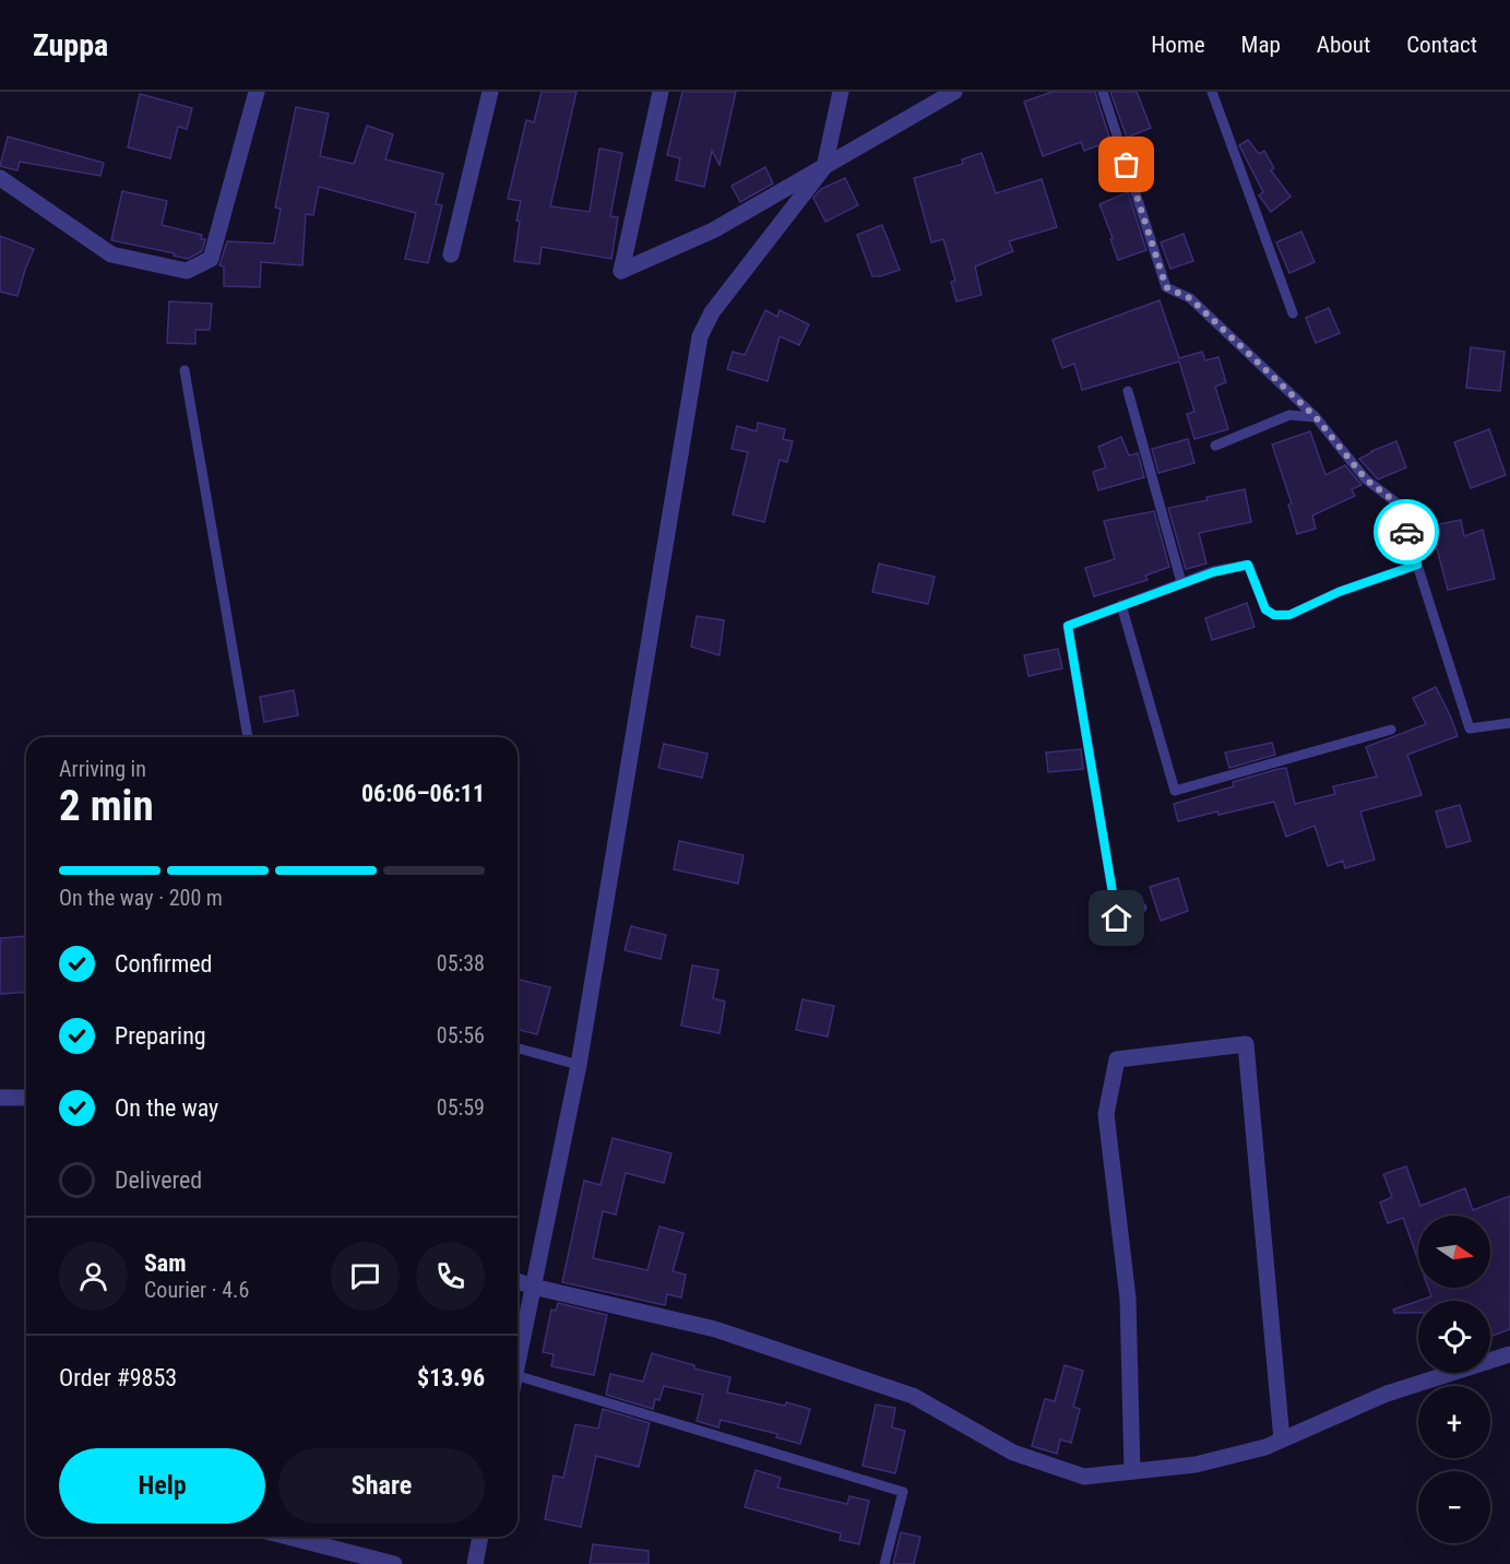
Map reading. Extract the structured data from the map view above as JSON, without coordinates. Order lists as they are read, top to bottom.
{
  "north": "right",
  "page": {
    "header": "Zuppa",
    "nav": [
      "Home",
      "Map",
      "About",
      "Contact"
    ],
    "heading": ["2 min", "Arriving in", "06:06–06:11"],
    "panel": [
      "Sam",
      "Courier · 4.6",
      "Order #9853",
      "$13.96"
    ],
    "bar": "On the way · 200 m",
    "list": [
      ["Confirmed", "05:38"],
      ["Preparing", "05:56"],
      ["On the way", "05:59"],
      "Delivered"
    ],
    "map_buttons": ["+", "−"],
    "buttons": ["Help", "Share"]
  }
}
